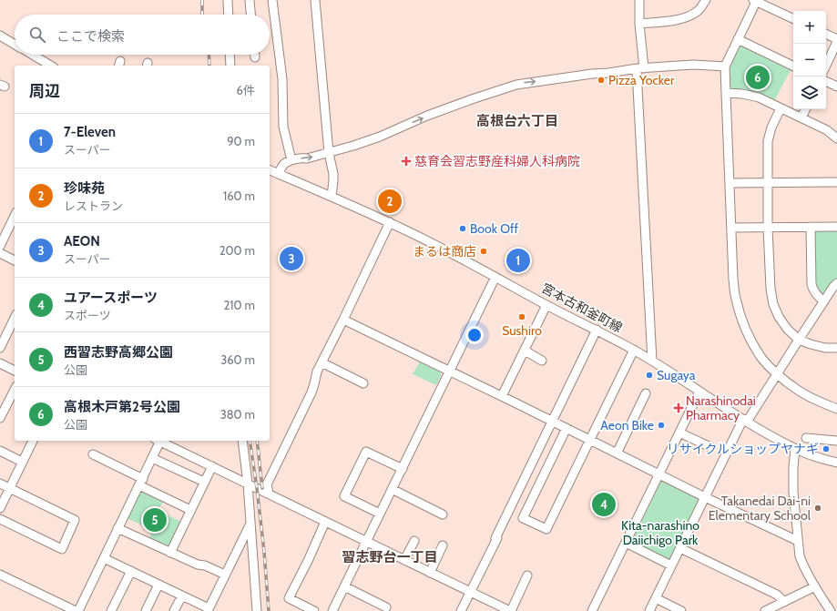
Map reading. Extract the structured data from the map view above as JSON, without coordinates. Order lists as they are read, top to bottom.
{
  "streets": {
    "street": ["宮本古和釜町線"]
  },
  "districts": ["高根台六丁目", "習志野台一丁目"],
  "parks": ["Kita-narashino Daiichigo Park"],
  "places": {
    "other": [
      "Pizza Yocker",
      "Book Off",
      "まるは商店",
      "Sushiro",
      "Sugaya",
      "Aeon Bike",
      "リサイクルショップヤナギ",
      "Takanedai Dai-ni Elementary School"
    ],
    "health": ["慈育会習志野産科婦人科病院", "Narashinodai Pharmacy"]
  },
  "page": {
    "map_buttons": ["+", "−"],
    "search": "ここで検索",
    "pins": [
      "6",
      "2",
      "3",
      "1",
      "4",
      "5"
    ],
    "heading": ["周辺", "6件"],
    "list": [
      {
        "mark": "1",
        "name": "7-Eleven",
        "note": "スーパー",
        "value": "90 m"
      },
      {
        "mark": "2",
        "name": "珍味苑",
        "note": "レストラン",
        "value": "160 m"
      },
      {
        "mark": "3",
        "name": "AEON",
        "note": "スーパー",
        "value": "200 m"
      },
      {
        "mark": "4",
        "name": "ユアースポーツ",
        "note": "スポーツ",
        "value": "210 m"
      },
      {
        "mark": "5",
        "name": "西習志野高郷公園",
        "note": "公園",
        "value": "360 m"
      },
      {
        "mark": "6",
        "name": "高根木戸第2号公園",
        "note": "公園",
        "value": "380 m"
      }
    ]
  }
}
